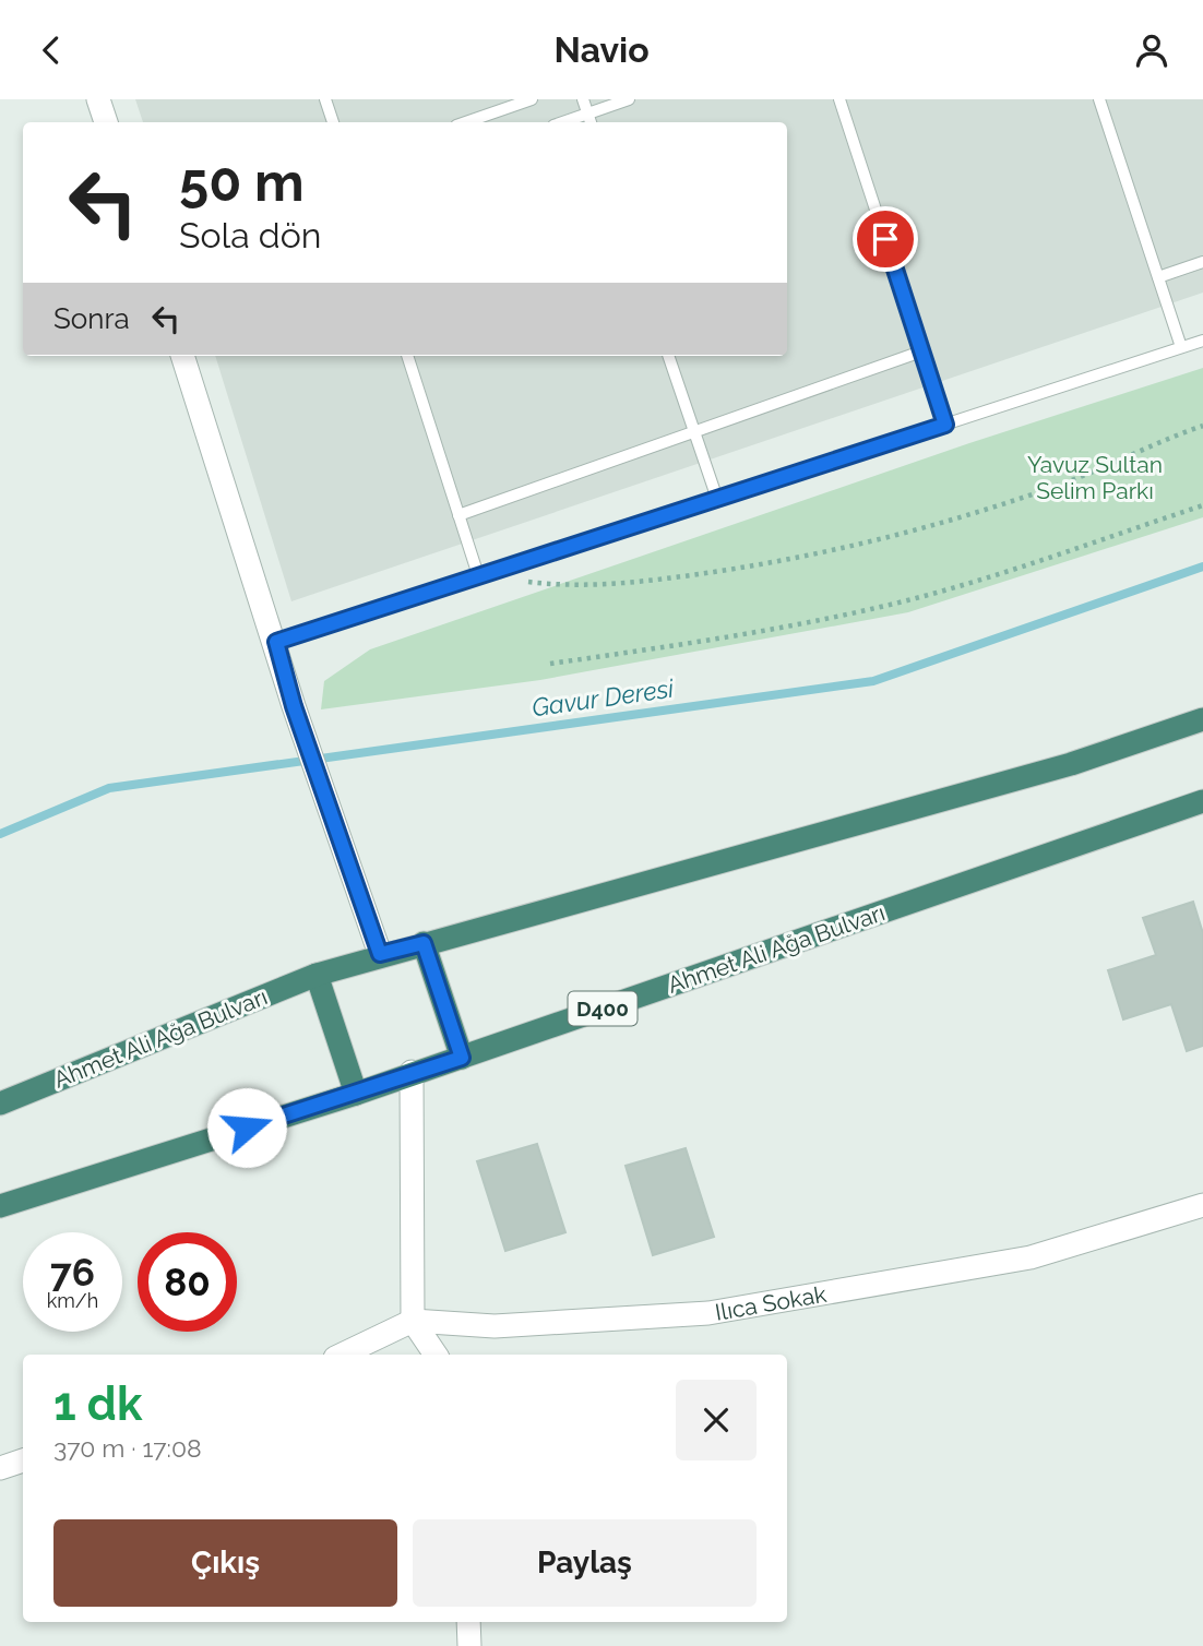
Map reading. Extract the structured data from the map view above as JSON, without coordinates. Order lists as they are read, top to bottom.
{
  "streets": {
    "highway": ["Ahmet Ali Ağa Bulvarı", "D400"],
    "street": ["Ilıca Sokak"]
  },
  "water": ["Gavur Deresi"],
  "parks": ["Yavuz Sultan Selim Parkı"],
  "page": {
    "header": "Navio",
    "turn": ["50 m", "Sola dön"],
    "then": "Sonra",
    "speed": "76 km/h",
    "limit": "80",
    "heading": ["1 dk", "370 m · 17:08"],
    "buttons": ["Çıkış", "Paylaş"]
  }
}
